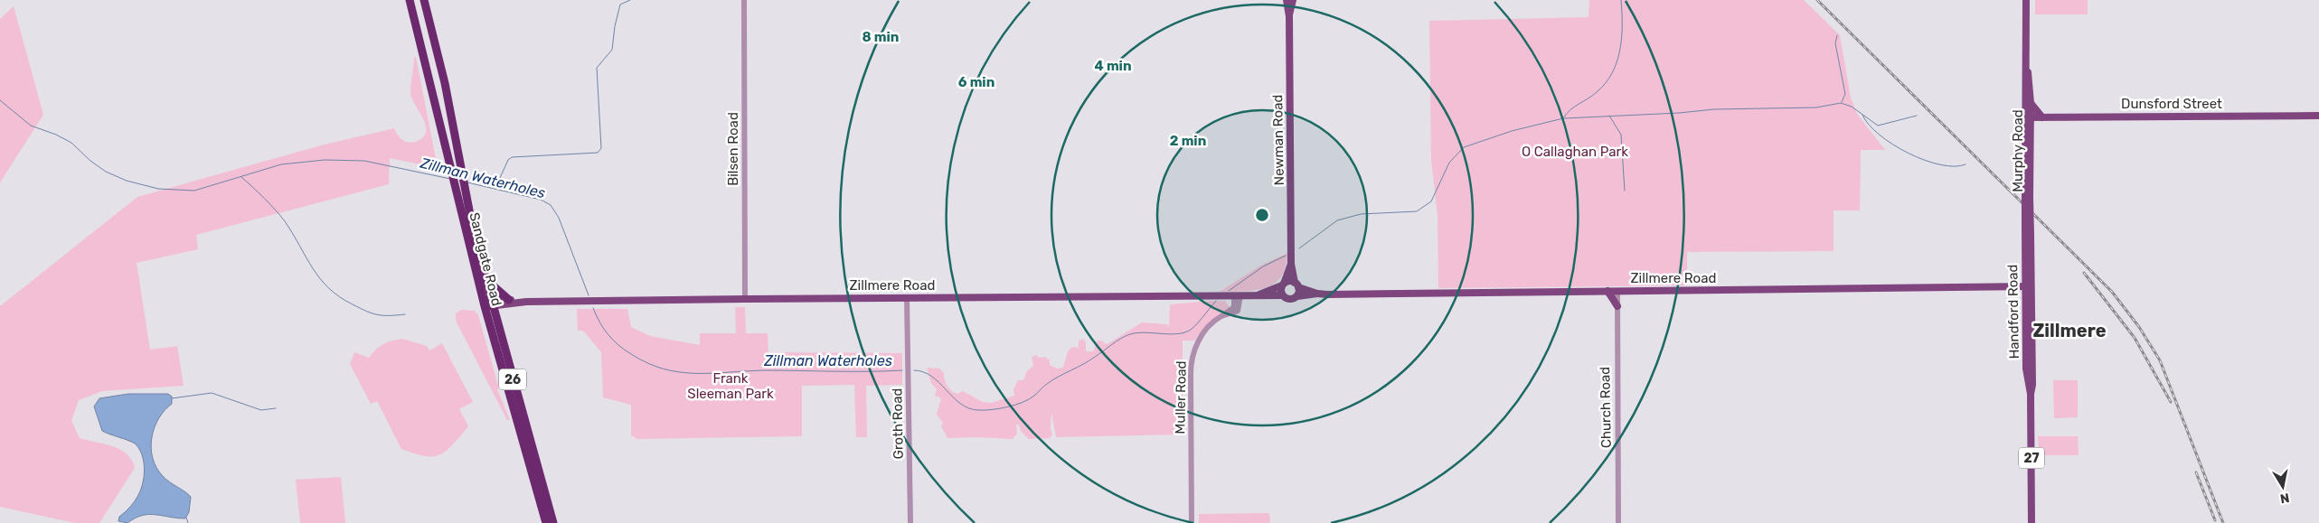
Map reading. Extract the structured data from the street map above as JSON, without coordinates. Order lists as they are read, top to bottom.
{
  "streets": {
    "highway": ["Sandgate Road", "26"],
    "main road": [
      "Dunsford Street",
      "Newman Road",
      "Murphy Road",
      "Zillmere Road",
      "Handford Road",
      "27"
    ],
    "street": [
      "Bilsen Road",
      "Muller Road",
      "Church Road",
      "Groth Road"
    ]
  },
  "crossings": [
    ["Dunsford Street", "Murphy Road"],
    ["Newman Road", "Zillmere Road"],
    ["Bilsen Road", "Zillmere Road"],
    ["Murphy Road", "Handford Road"],
    ["Sandgate Road", "Zillmere Road"],
    ["Zillmere Road", "Handford Road"],
    ["Zillmere Road", "Muller Road"],
    ["Zillmere Road", "Church Road"],
    ["Zillmere Road", "Groth Road"]
  ],
  "districts": ["Zillmere"],
  "water": ["Zillman Waterholes"],
  "parks": ["O Callaghan Park", "Frank Sleeman Park"],
  "north": "bottom",
  "rings": [
    "8 min",
    "4 min",
    "6 min",
    "2 min"
  ]
}
